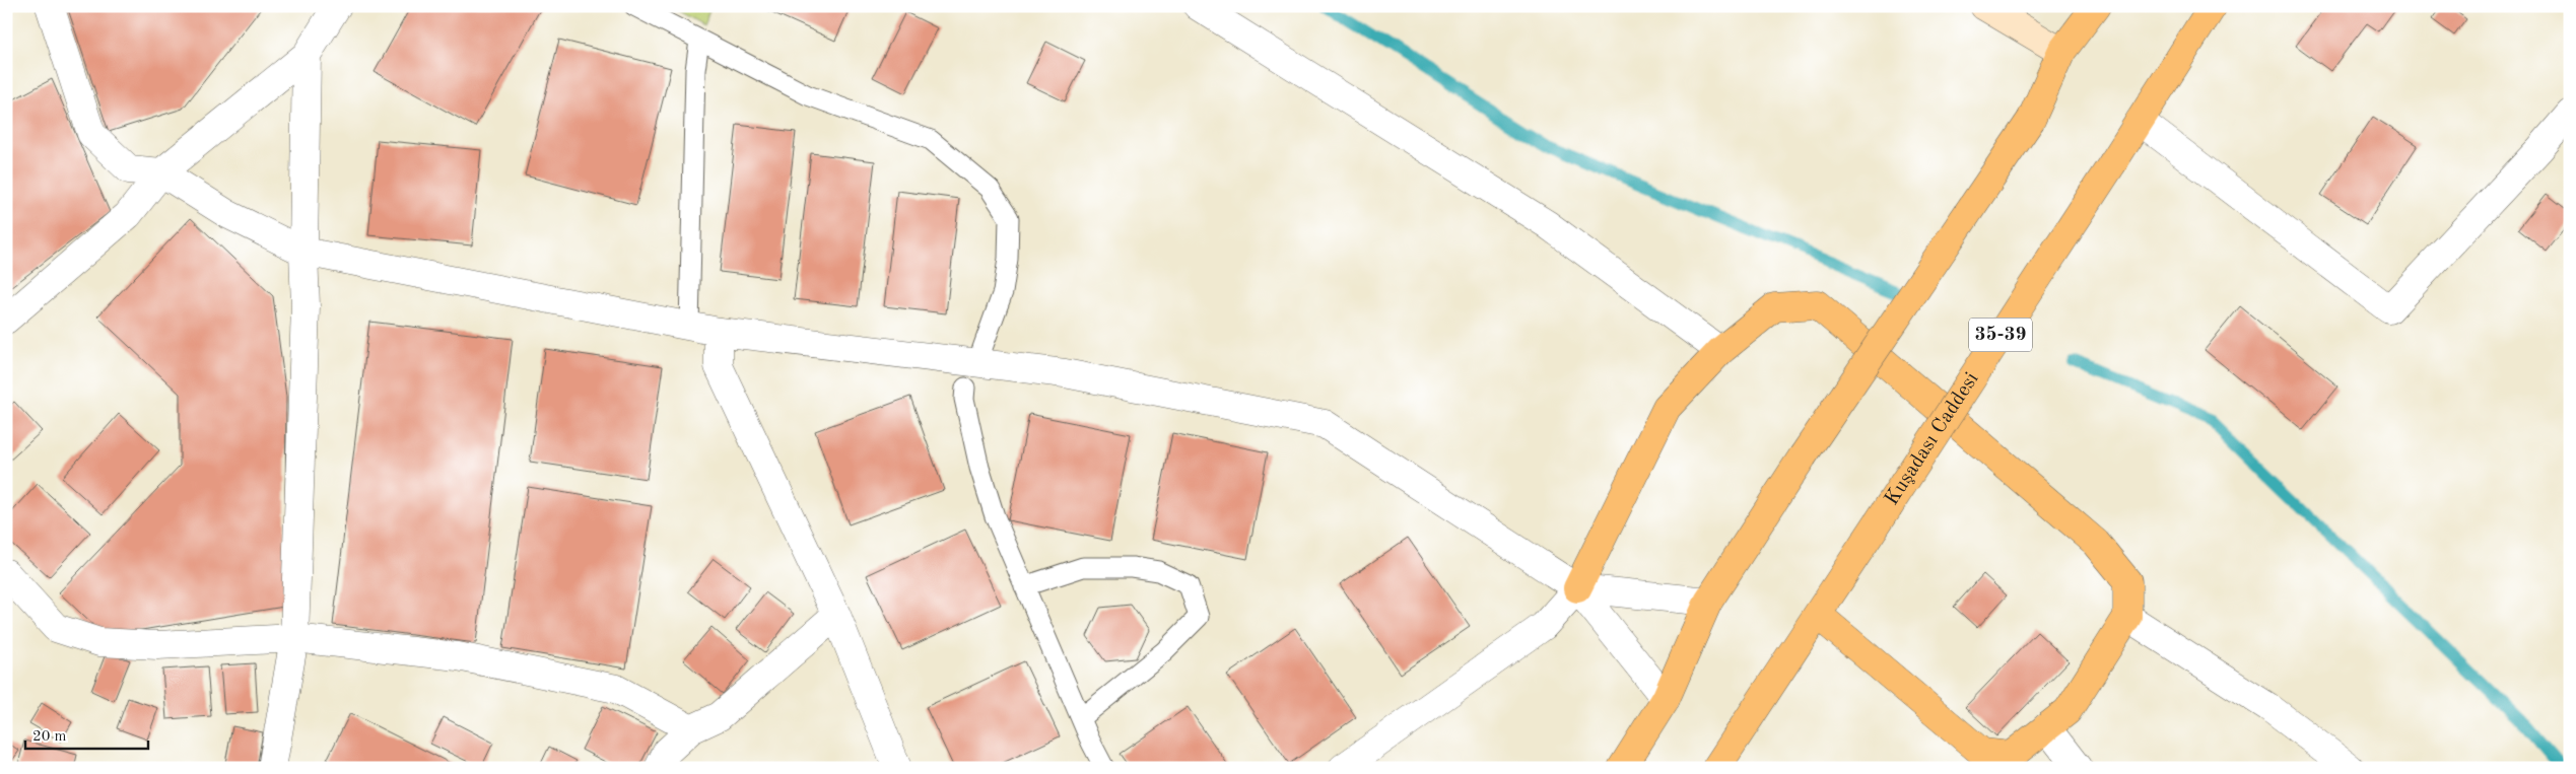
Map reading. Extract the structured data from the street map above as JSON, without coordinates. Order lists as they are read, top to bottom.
{
  "streets": {
    "main road": ["35-39", "Kuşadası Caddesi"]
  },
  "scale_bar": "20 m"
}
